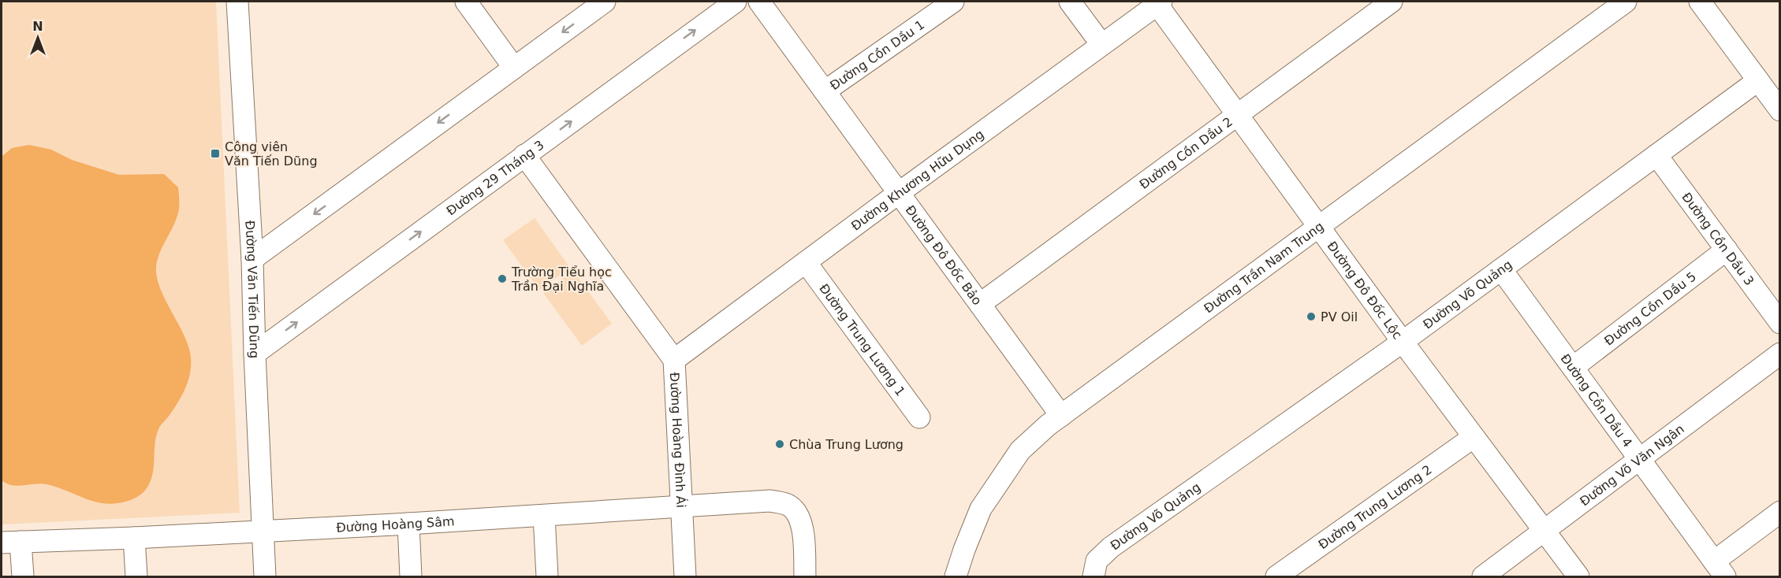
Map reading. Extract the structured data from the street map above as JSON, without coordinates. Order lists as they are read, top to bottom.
{
  "streets": {
    "street": [
      "Đường Cồn Dầu 1",
      "Đường Cồn Dầu 2",
      "Đường 29 Tháng 3",
      "Đường Khương Hữu Dụng",
      "Đường Cồn Dầu 3",
      "Đường Đô Đốc Bảo",
      "Đường Trần Nam Trung",
      "Đường Văn Tiến Dũng",
      "Đường Đô Đốc Lộc",
      "Đường Võ Quảng",
      "Đường Cồn Dầu 5",
      "Đường Trung Lương 1",
      "Đường Cồn Dầu 4",
      "Đường Hoàng Đình Ái",
      "Đường Võ Văn Ngân",
      "Đường Trung Lương 2",
      "Đường Hoàng Sâm"
    ]
  },
  "crossings": [
    ["Đường Cồn Dầu 1", "Đường Đô Đốc Bảo"],
    ["Đường Cồn Dầu 2", "Đường Đô Đốc Bảo"],
    ["Đường Cồn Dầu 2", "Đường Đô Đốc Lộc"],
    ["Đường 29 Tháng 3", "Đường Văn Tiến Dũng"],
    ["Đường 29 Tháng 3", "Đường Hoàng Đình Ái"],
    ["Đường Khương Hữu Dụng", "Đường Đô Đốc Bảo"],
    ["Đường Khương Hữu Dụng", "Đường Đô Đốc Lộc"],
    ["Đường Khương Hữu Dụng", "Đường Trung Lương 1"],
    ["Đường Khương Hữu Dụng", "Đường Hoàng Đình Ái"],
    ["Đường Cồn Dầu 3", "Đường Võ Quảng"],
    ["Đường Cồn Dầu 3", "Đường Cồn Dầu 5"],
    ["Đường Đô Đốc Bảo", "Đường Trần Nam Trung"],
    ["Đường Trần Nam Trung", "Đường Đô Đốc Lộc"],
    ["Đường Văn Tiến Dũng", "Đường Hoàng Sâm"],
    ["Đường Đô Đốc Lộc", "Đường Võ Quảng"],
    ["Đường Đô Đốc Lộc", "Đường Võ Văn Ngân"],
    ["Đường Đô Đốc Lộc", "Đường Trung Lương 2"],
    ["Đường Võ Quảng", "Đường Cồn Dầu 4"],
    ["Đường Cồn Dầu 5", "Đường Cồn Dầu 4"],
    ["Đường Cồn Dầu 4", "Đường Võ Văn Ngân"],
    ["Đường Hoàng Đình Ái", "Đường Hoàng Sâm"]
  ],
  "places": {
    "transit": ["Công viên Văn Tiến Dũng"],
    "other": ["Trường Tiểu học Trần Đại Nghĩa", "PV Oil", "Chùa Trung Lương"]
  },
  "north": "top"
}
